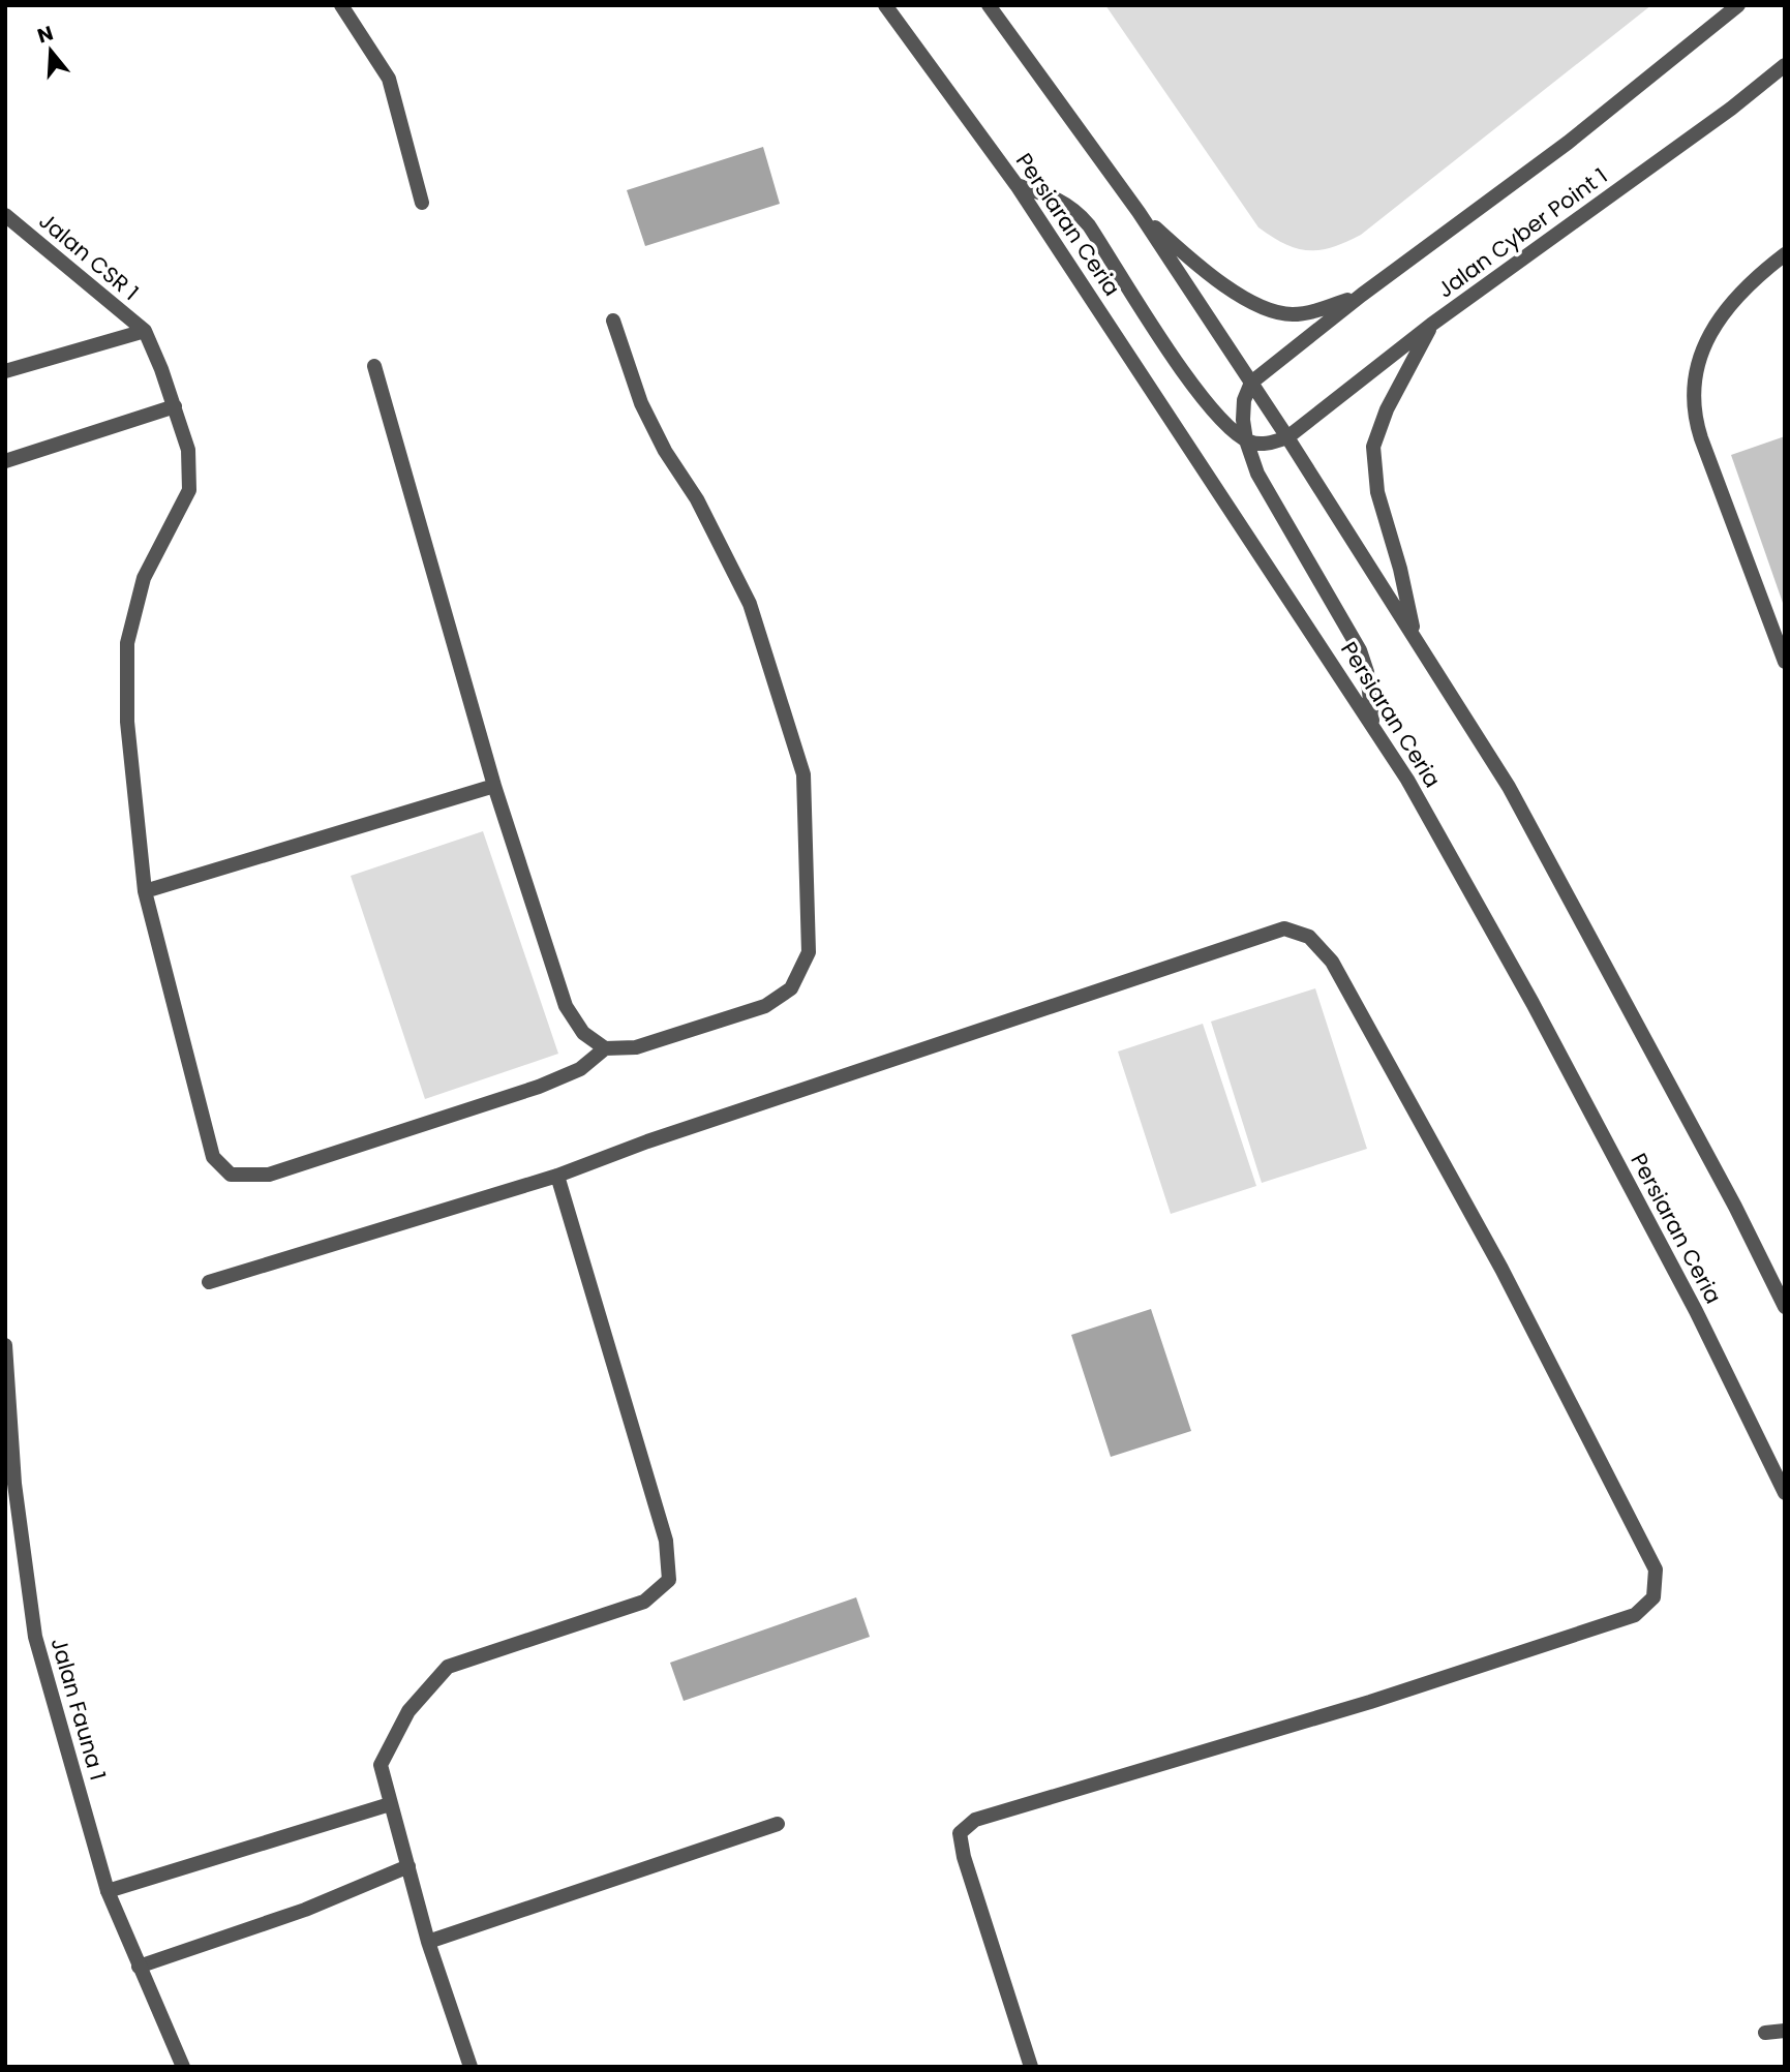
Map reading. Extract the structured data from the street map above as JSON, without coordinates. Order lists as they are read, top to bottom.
{
  "streets": {
    "street": [
      "Persiaran Ceria",
      "Jalan Cyber Point 1",
      "Jalan CSR 1",
      "Jalan Fauna 1"
    ]
  },
  "north": "top"
}
